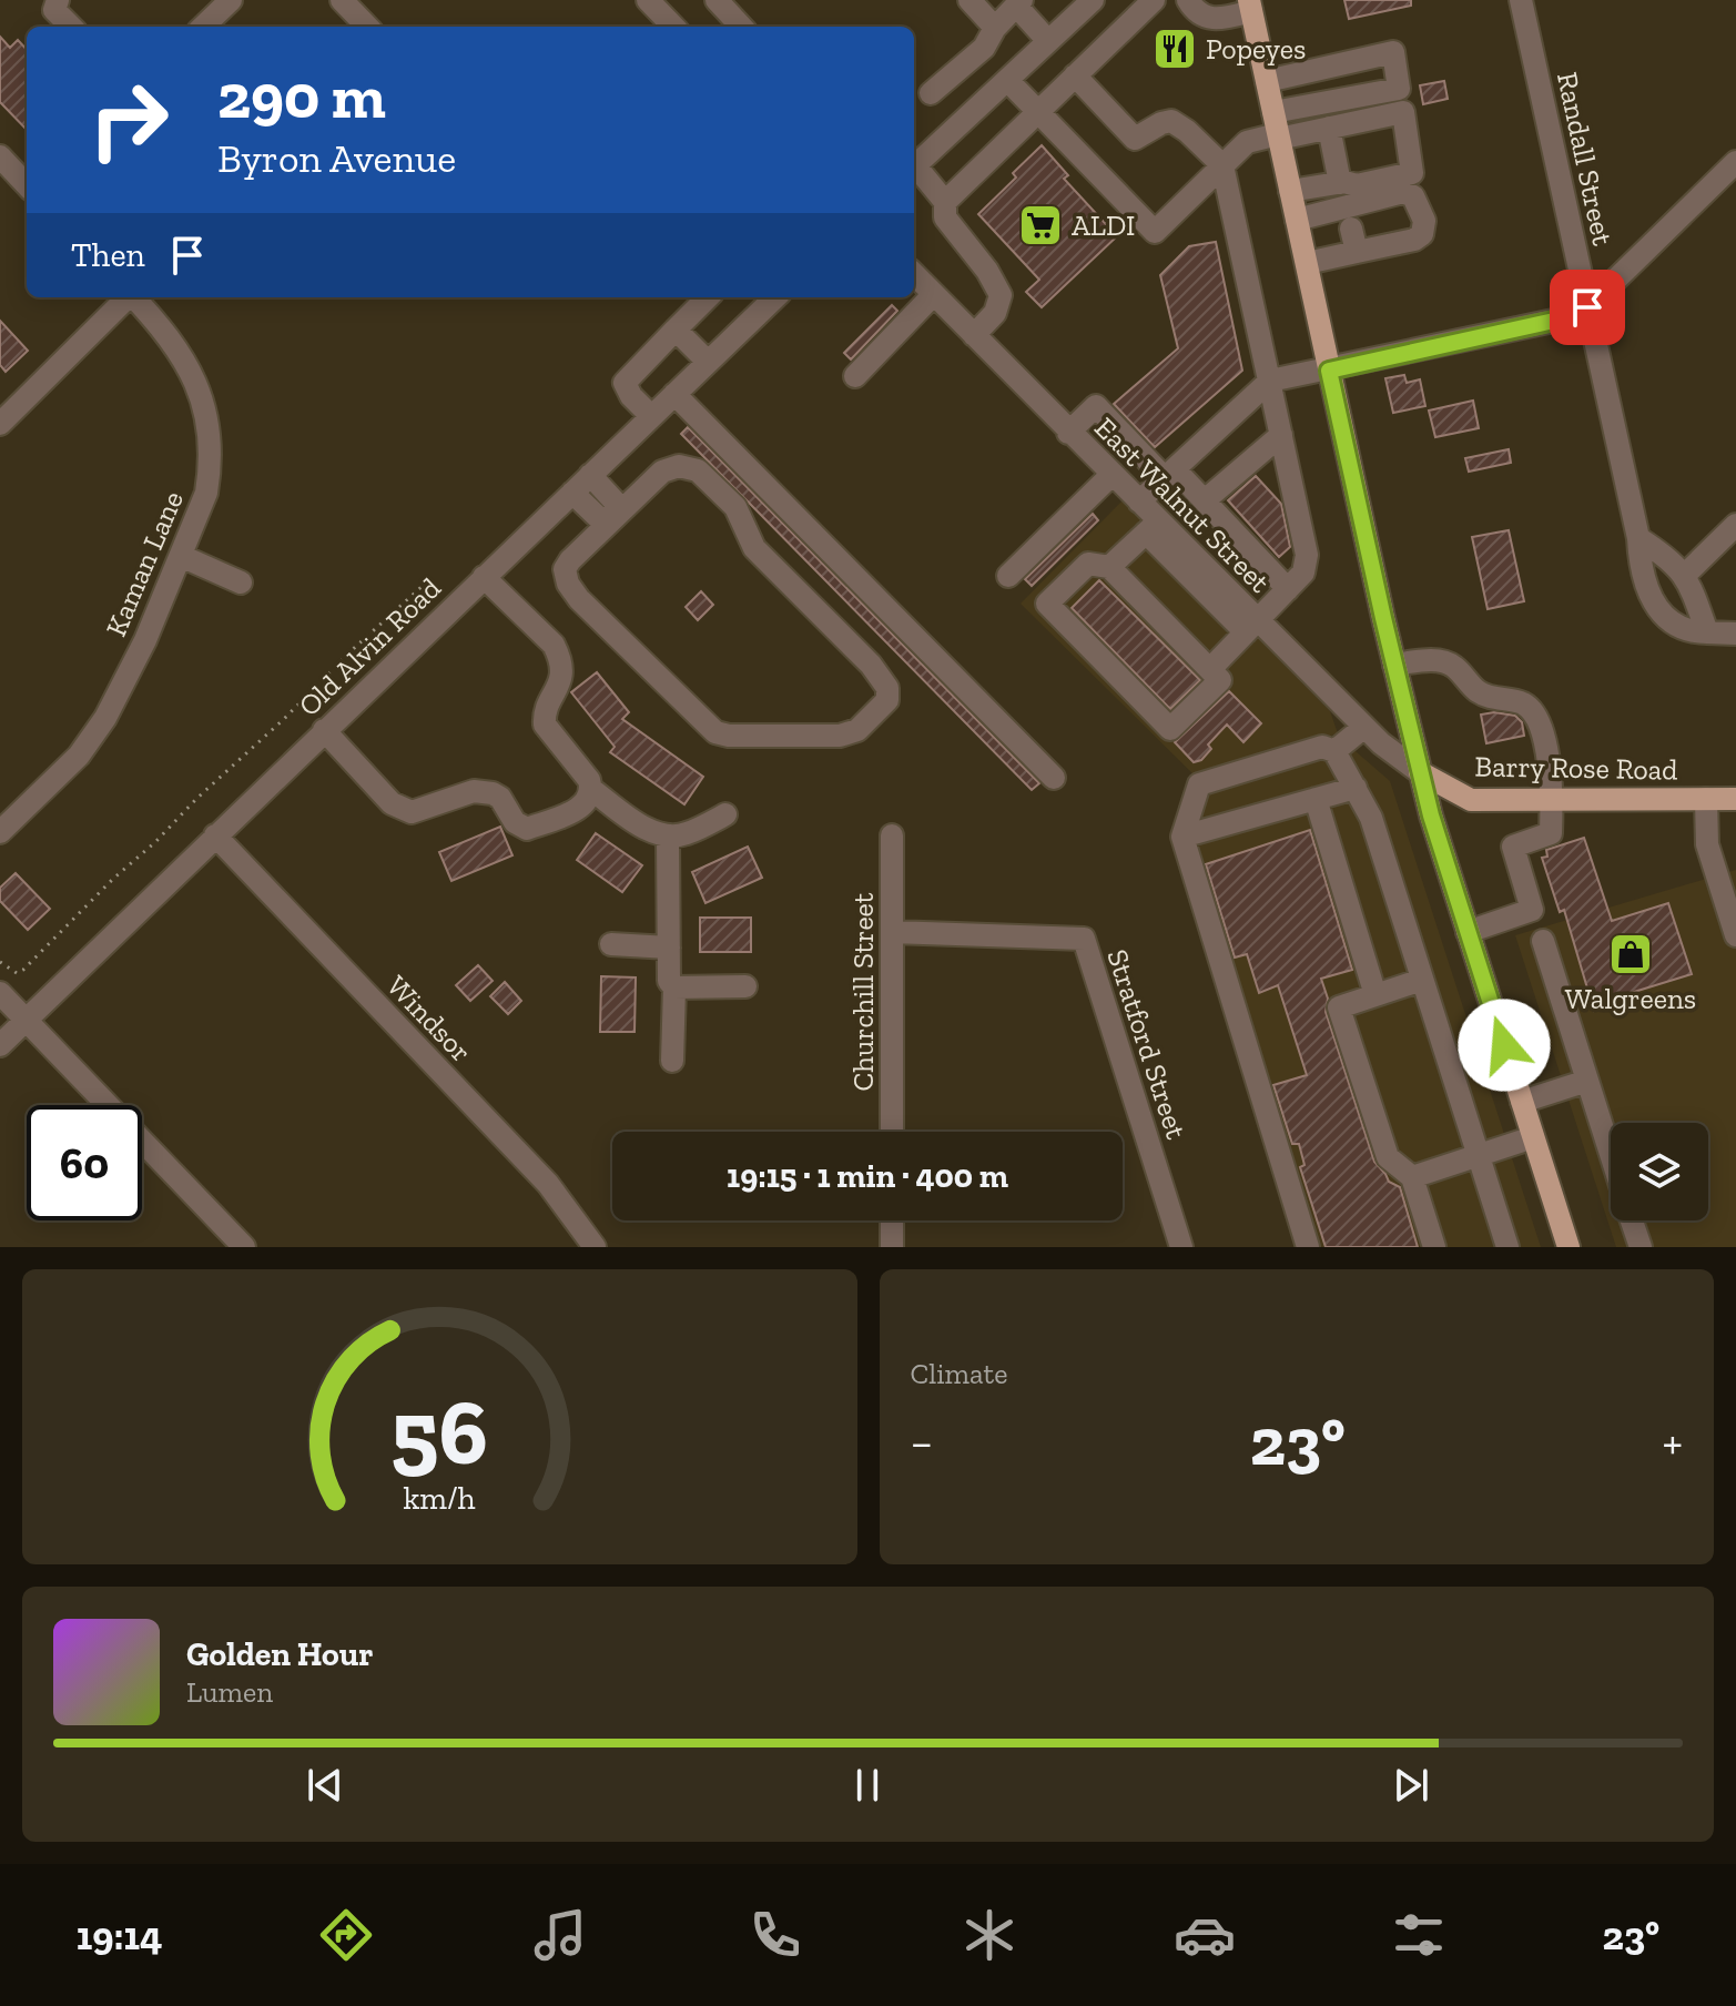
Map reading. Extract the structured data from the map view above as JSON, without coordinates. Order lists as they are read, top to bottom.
{
  "streets": {
    "main road": ["Barry Rose Road"],
    "street": [
      "Randall Street",
      "East Walnut Street",
      "Kaman Lane",
      "Old Alvin Road",
      "Churchill Street",
      "Windsor",
      "Stratford Street"
    ]
  },
  "crossings": [
    ["East Walnut Street", "Barry Rose Road"],
    ["Old Alvin Road", "Windsor"],
    ["Churchill Street", "Stratford Street"]
  ],
  "places": {
    "restaurant": ["Popeyes"],
    "supermarket": ["ALDI"],
    "shop": ["Walgreens"]
  },
  "page": {
    "turn": ["290 m", "Byron Avenue"],
    "then": "Then",
    "limit": "60",
    "trip": "19:15 · 1 min · 400 m",
    "tile": "Climate",
    "heat": ["−", "23°", "+"],
    "song": ["Golden Hour", "Lumen"],
    "tabs": ["19:14", "23°"],
    "gauge": ["56", "km/h"]
  }
}
